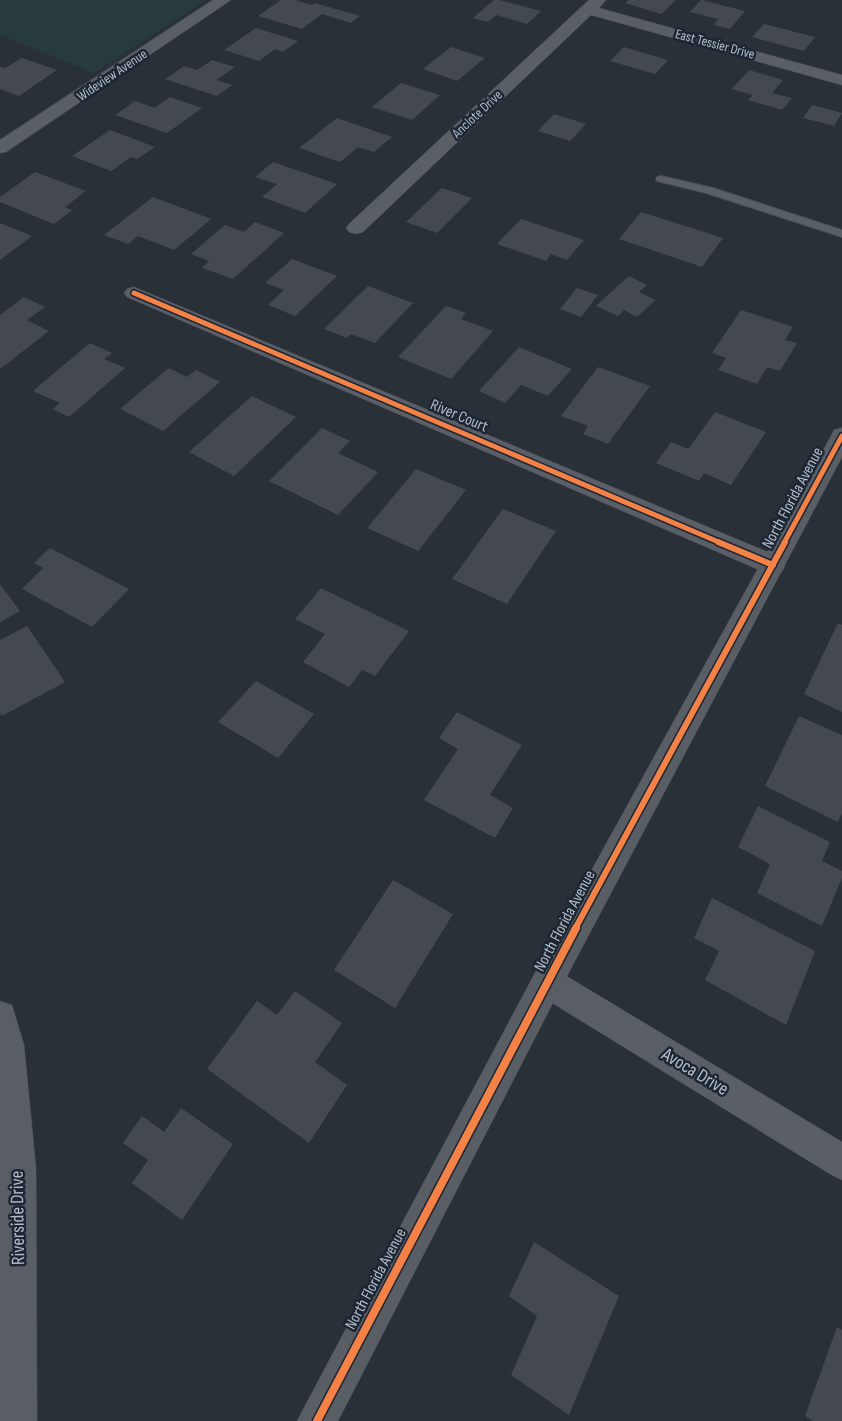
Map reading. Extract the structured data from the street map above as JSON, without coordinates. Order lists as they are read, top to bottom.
{
  "streets": {
    "street": [
      "East Tessier Drive",
      "Wideview Avenue",
      "Anclote Drive",
      "River Court",
      "North Florida Avenue",
      "Avoca Drive",
      "Riverside Drive"
    ]
  },
  "crossings": [
    ["East Tessier Drive", "Anclote Drive"],
    ["River Court", "North Florida Avenue"],
    ["North Florida Avenue", "Avoca Drive"]
  ]
}
